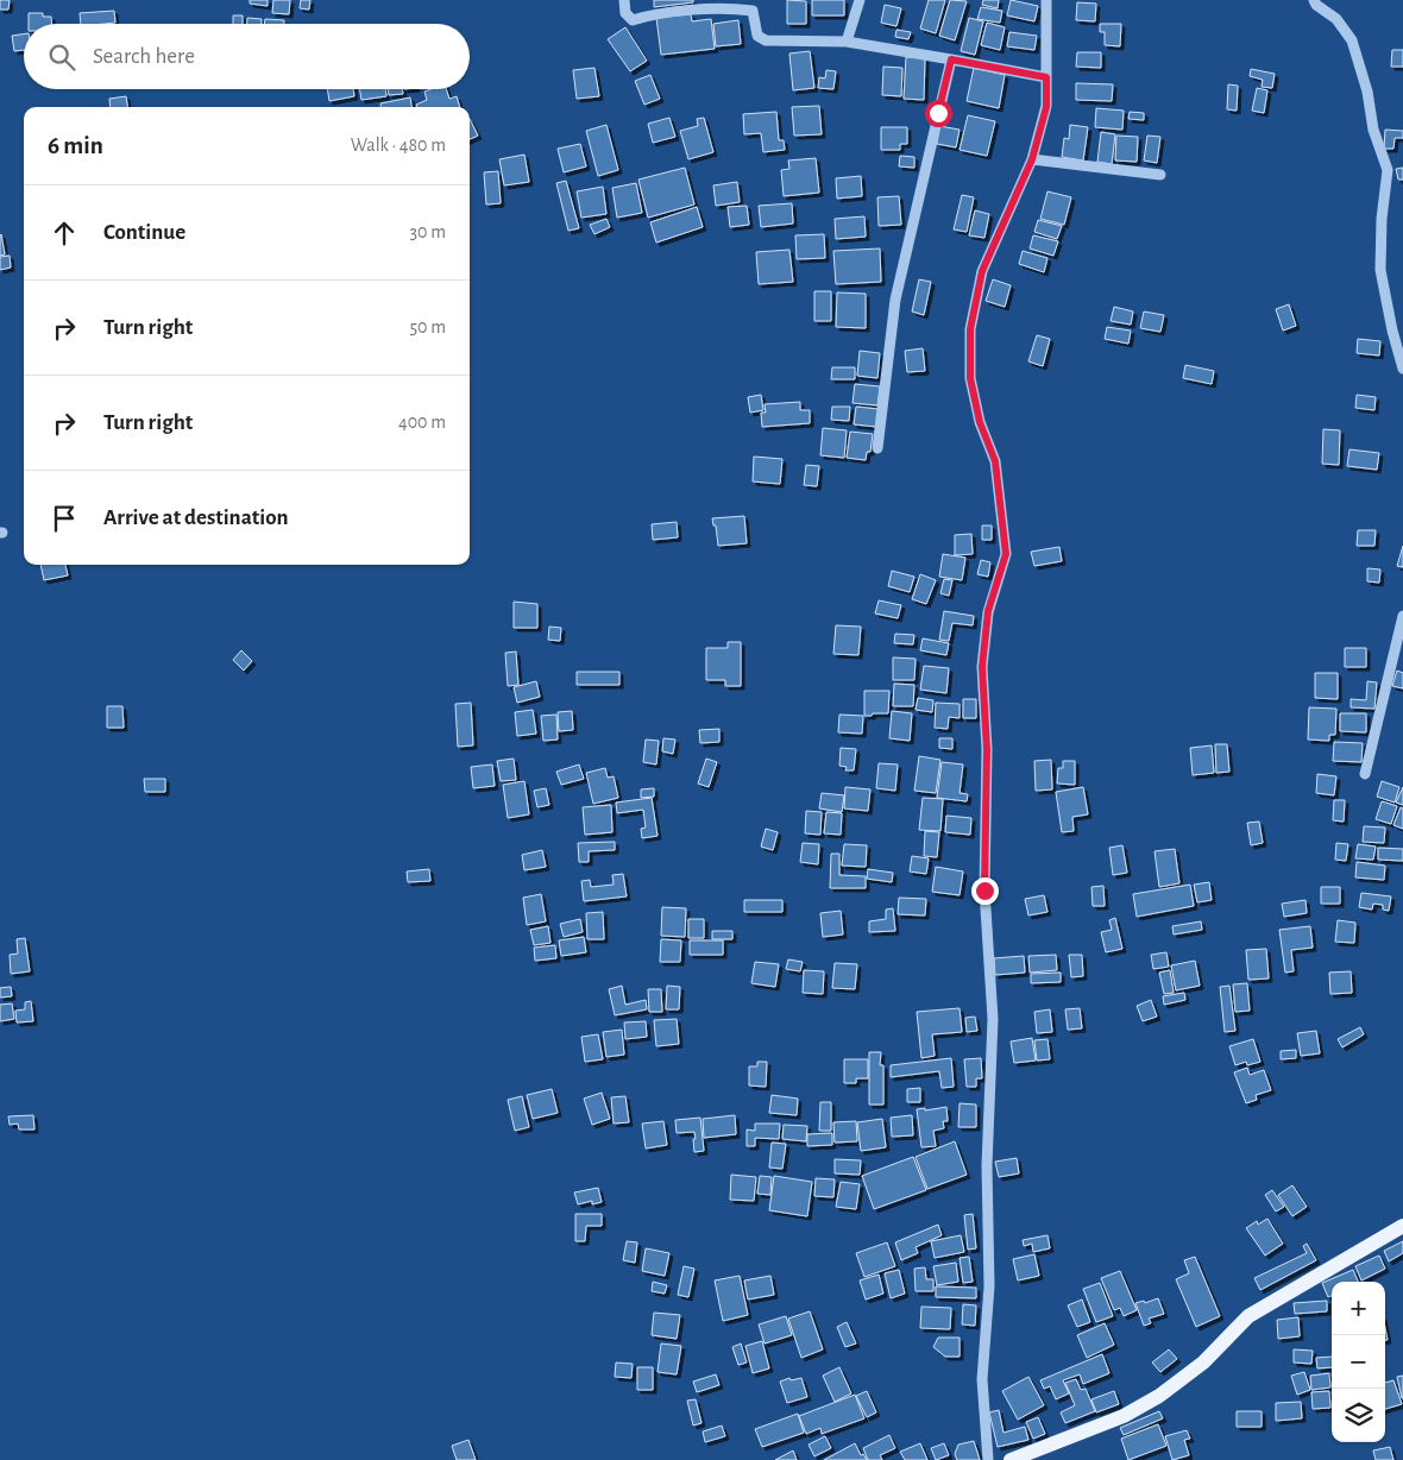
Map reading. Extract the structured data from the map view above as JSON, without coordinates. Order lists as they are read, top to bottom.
{
  "page": {
    "search": "Search here",
    "heading": ["6 min", "Walk · 480 m"],
    "list": [
      ["Continue", "30 m"],
      ["Turn right", "50 m"],
      ["Turn right", "400 m"],
      "Arrive at destination"
    ],
    "map_buttons": ["+", "−"]
  }
}
